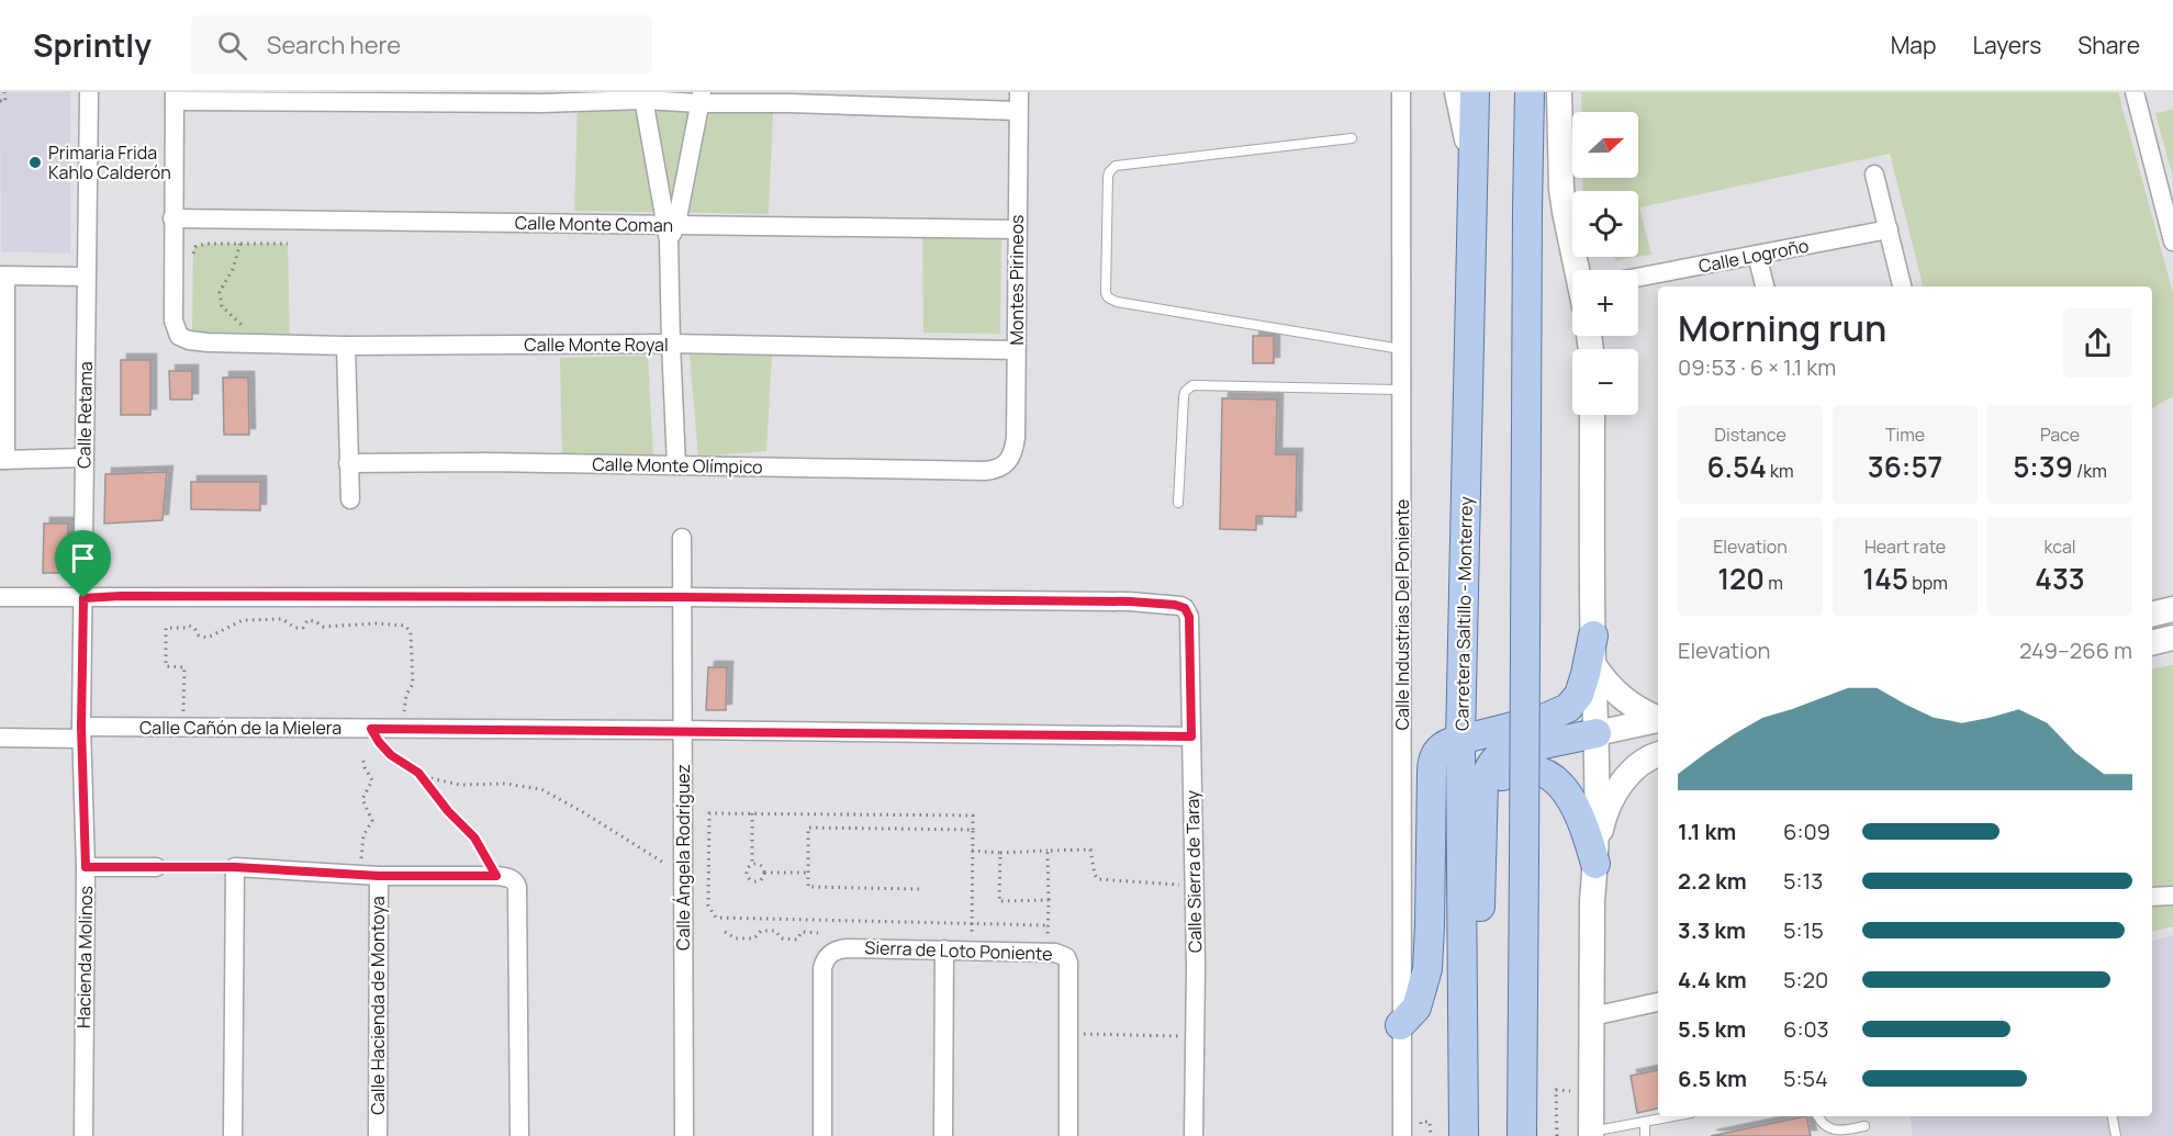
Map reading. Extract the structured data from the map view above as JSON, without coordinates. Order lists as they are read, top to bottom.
{
  "streets": {
    "main road": ["Carretera Saltillo - Monterrey"],
    "street": [
      "Calle Monte Coman",
      "Calle Logroño",
      "Montes Pirineos",
      "Calle Monte Royal",
      "Calle Retama",
      "Calle Monte Olímpico",
      "Calle Industrias Del Poniente",
      "Calle Cañón de la Mielera",
      "Calle Ángela Rodríguez",
      "Calle Sierra de Taray",
      "Sierra de Loto Poniente",
      "Hacienda Molinos",
      "Calle Hacienda de Montoya"
    ]
  },
  "crossings": [
    ["Calle Monte Coman", "Montes Pirineos"],
    ["Calle Monte Coman", "Calle Monte Royal"],
    ["Montes Pirineos", "Calle Monte Royal"],
    ["Montes Pirineos", "Calle Monte Olímpico"],
    ["Calle Retama", "Calle Cañón de la Mielera"],
    ["Calle Retama", "Hacienda Molinos"],
    ["Calle Cañón de la Mielera", "Calle Ángela Rodríguez"],
    ["Calle Cañón de la Mielera", "Calle Sierra de Taray"],
    ["Calle Cañón de la Mielera", "Hacienda Molinos"],
    ["Calle Ángela Rodríguez", "Calle Sierra de Taray"]
  ],
  "places": ["Primaria Frida Kahlo Calderón"],
  "north": "right",
  "page": {
    "header": "Sprintly",
    "search": "Search here",
    "nav": ["Map", "Layers", "Share"],
    "map_buttons": ["+", "−"],
    "heading": ["Morning run", "09:53 · 6 × 1.1 km"],
    "stats": [
      ["Distance", "6.54 km"],
      ["Time", "36:57"],
      ["Pace", "5:39 /km"],
      ["Elevation", "120 m"],
      ["Heart rate", "145 bpm"],
      ["kcal", "433"]
    ],
    "chart": ["Elevation", "249–266 m"],
    "list": [
      {
        "name": "1.1 km",
        "note": "6:09"
      },
      {
        "name": "2.2 km",
        "note": "5:13"
      },
      {
        "name": "3.3 km",
        "note": "5:15"
      },
      {
        "name": "4.4 km",
        "note": "5:20"
      },
      {
        "name": "5.5 km",
        "note": "6:03"
      },
      {
        "name": "6.5 km",
        "note": "5:54"
      }
    ]
  }
}
